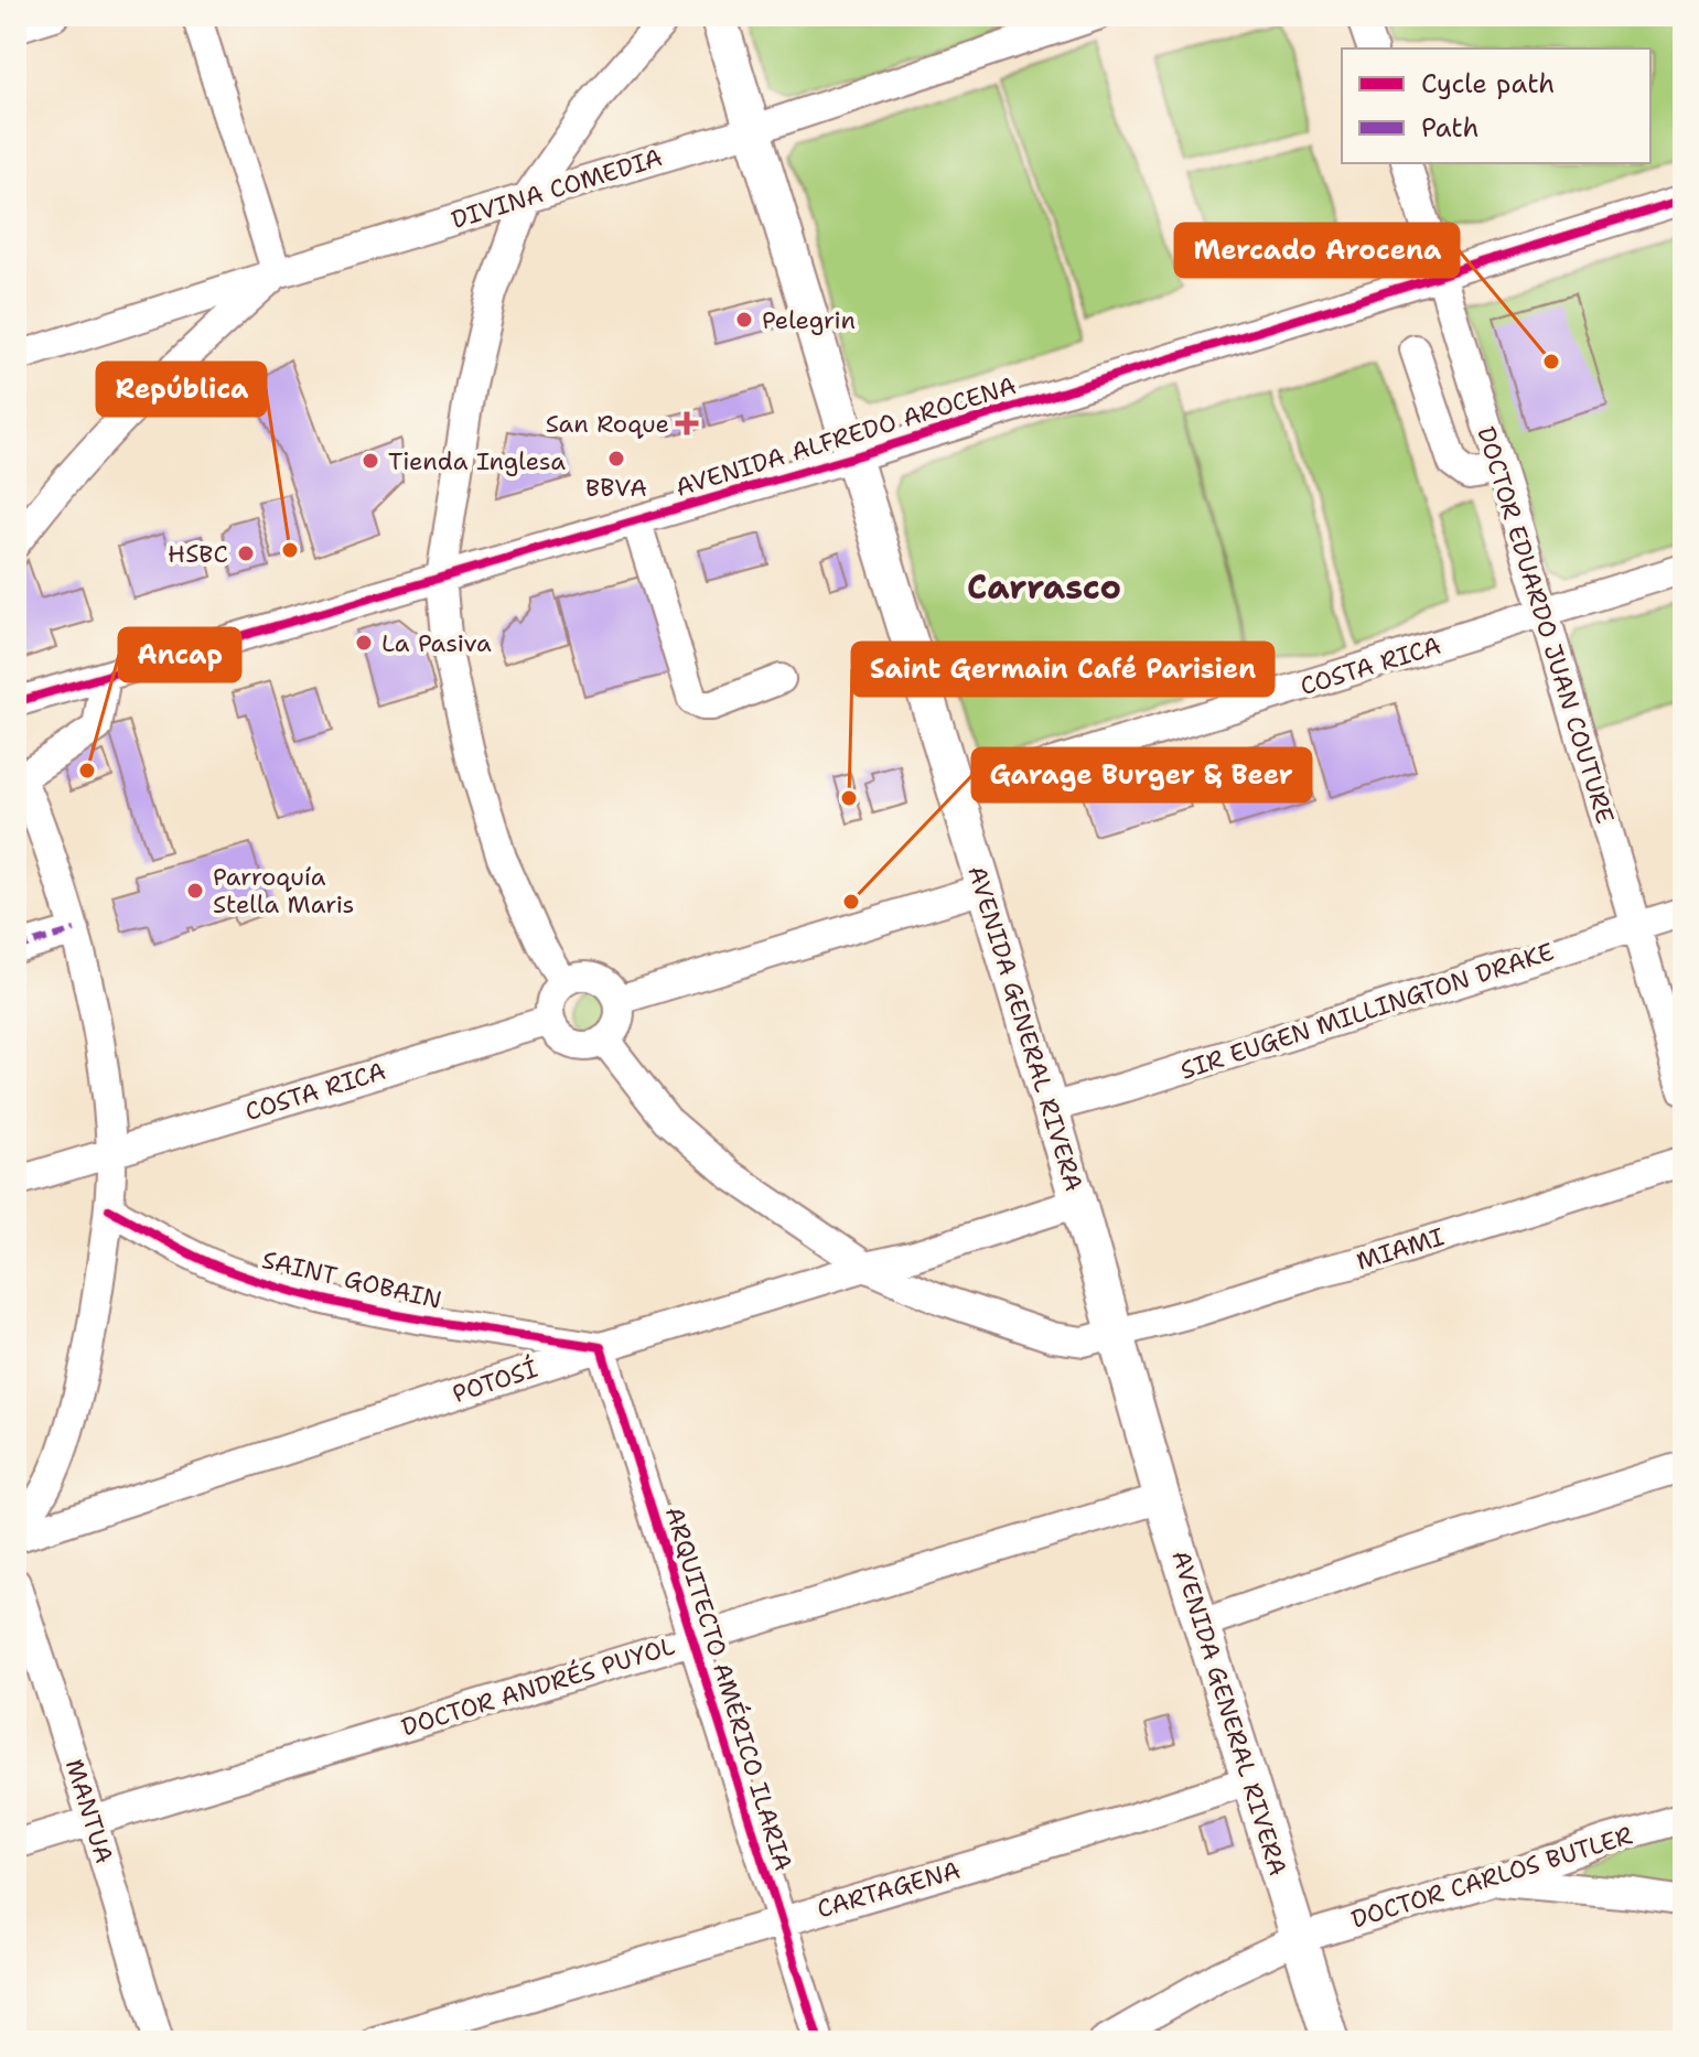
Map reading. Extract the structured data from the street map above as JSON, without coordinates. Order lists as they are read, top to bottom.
{
  "streets": {
    "main road": ["AVENIDA GENERAL RIVERA"],
    "street": [
      "DIVINA COMEDIA",
      "AVENIDA ALFREDO AROCENA",
      "DOCTOR EDUARDO JUAN COUTURE",
      "COSTA RICA",
      "SIR EUGEN MILLINGTON DRAKE",
      "MIAMI",
      "SAINT GOBAIN",
      "POTOSÍ",
      "DOCTOR ANDRÉS PUYOL",
      "ARQUITECTO AMÉRICO ILARIA",
      "MANTUA",
      "DOCTOR CARLOS BUTLER",
      "CARTAGENA"
    ]
  },
  "crossings": [
    ["DIVINA COMEDIA", "AVENIDA GENERAL RIVERA"],
    ["AVENIDA ALFREDO AROCENA", "DOCTOR EDUARDO JUAN COUTURE"],
    ["AVENIDA ALFREDO AROCENA", "AVENIDA GENERAL RIVERA"],
    ["DOCTOR EDUARDO JUAN COUTURE", "COSTA RICA"],
    ["DOCTOR EDUARDO JUAN COUTURE", "SIR EUGEN MILLINGTON DRAKE"],
    ["COSTA RICA", "AVENIDA GENERAL RIVERA"],
    ["COSTA RICA", "MIAMI"],
    ["SIR EUGEN MILLINGTON DRAKE", "AVENIDA GENERAL RIVERA"],
    ["AVENIDA GENERAL RIVERA", "MIAMI"],
    ["AVENIDA GENERAL RIVERA", "POTOSÍ"],
    ["AVENIDA GENERAL RIVERA", "DOCTOR ANDRÉS PUYOL"],
    ["AVENIDA GENERAL RIVERA", "DOCTOR CARLOS BUTLER"],
    ["AVENIDA GENERAL RIVERA", "CARTAGENA"],
    ["MIAMI", "POTOSÍ"],
    ["SAINT GOBAIN", "POTOSÍ"],
    ["SAINT GOBAIN", "ARQUITECTO AMÉRICO ILARIA"],
    ["POTOSÍ", "ARQUITECTO AMÉRICO ILARIA"],
    ["DOCTOR ANDRÉS PUYOL", "ARQUITECTO AMÉRICO ILARIA"],
    ["DOCTOR ANDRÉS PUYOL", "MANTUA"],
    ["ARQUITECTO AMÉRICO ILARIA", "CARTAGENA"]
  ],
  "districts": ["Carrasco"],
  "places": {
    "other": [
      "Pelegrin",
      "Mercado Arocena",
      "BBVA",
      "Tienda Inglesa",
      "República",
      "HSBC",
      "La Pasiva",
      "Ancap",
      "Saint Germain Café Parisien",
      "Parroquía Stella Maris",
      "Garage Burger & Beer"
    ],
    "health": ["San Roque"]
  },
  "legend": ["Cycle path", "Path"]
}
